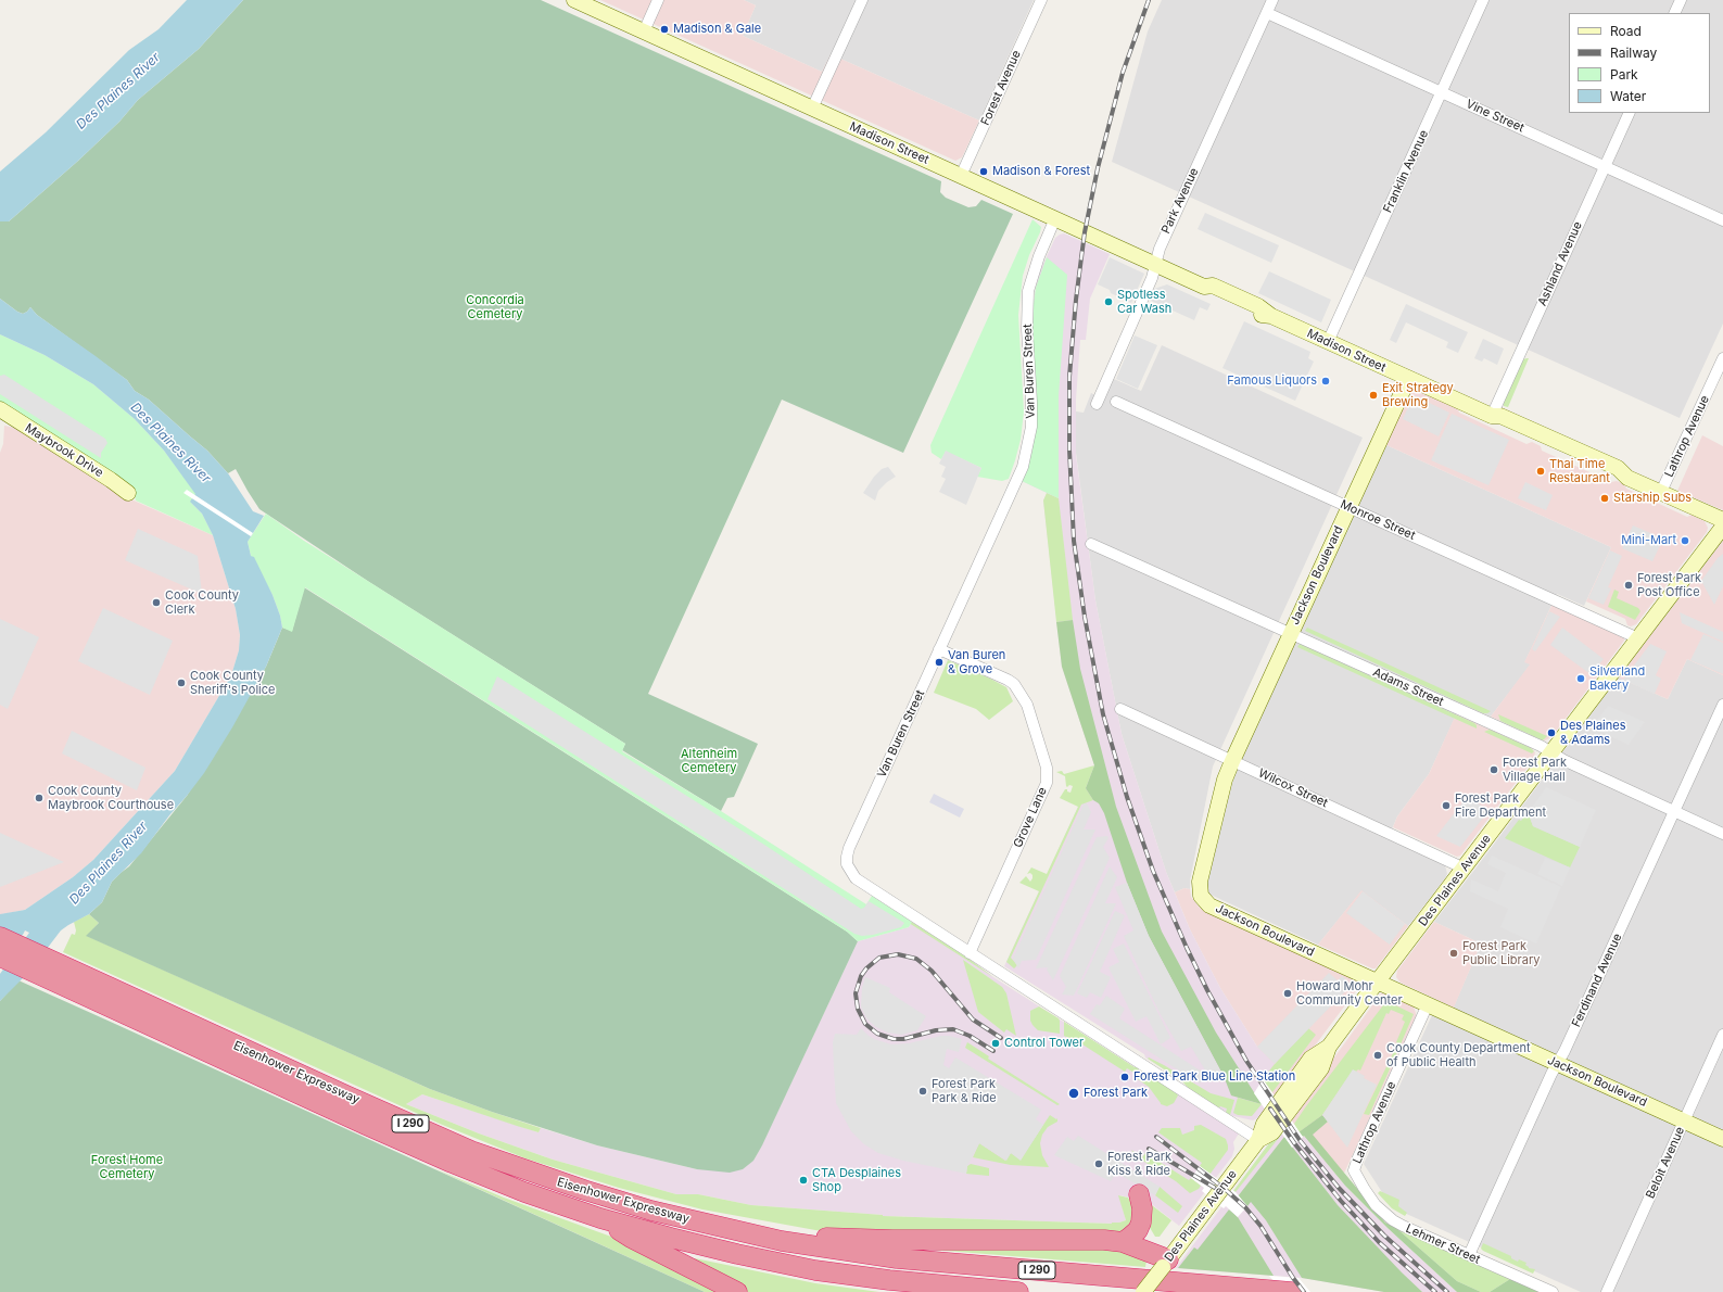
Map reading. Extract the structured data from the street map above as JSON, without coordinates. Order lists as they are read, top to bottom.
{
  "streets": {
    "highway": ["Eisenhower Expressway", "I 290"],
    "main road": [
      "Madison Street",
      "Maybrook Drive",
      "Jackson Boulevard",
      "Des Plaines Avenue"
    ],
    "street": [
      "Forest Avenue",
      "Vine Street",
      "Franklin Avenue",
      "Park Avenue",
      "Ashland Avenue",
      "Van Buren Street",
      "Lathrop Avenue",
      "Monroe Street",
      "Adams Street",
      "Wilcox Street",
      "Grove Lane",
      "Ferdinand Avenue",
      "Beloit Avenue",
      "Lehmer Street"
    ]
  },
  "crossings": [
    ["Forest Avenue", "Madison Street"],
    ["Vine Street", "Franklin Avenue"],
    ["Vine Street", "Park Avenue"],
    ["Vine Street", "Ashland Avenue"],
    ["Madison Street", "Franklin Avenue"],
    ["Madison Street", "Park Avenue"],
    ["Madison Street", "Ashland Avenue"],
    ["Madison Street", "Van Buren Street"],
    ["Madison Street", "Lathrop Avenue"],
    ["Madison Street", "Jackson Boulevard"],
    ["Van Buren Street", "Grove Lane"],
    ["Van Buren Street", "Des Plaines Avenue"],
    ["Lathrop Avenue", "Jackson Boulevard"],
    ["Lathrop Avenue", "Lehmer Street"],
    ["Monroe Street", "Jackson Boulevard"],
    ["Monroe Street", "Des Plaines Avenue"],
    ["Jackson Boulevard", "Adams Street"],
    ["Jackson Boulevard", "Wilcox Street"],
    ["Jackson Boulevard", "Des Plaines Avenue"],
    ["Jackson Boulevard", "Ferdinand Avenue"],
    ["Jackson Boulevard", "Beloit Avenue"],
    ["Adams Street", "Des Plaines Avenue"],
    ["Adams Street", "Ferdinand Avenue"],
    ["Wilcox Street", "Des Plaines Avenue"],
    ["Ferdinand Avenue", "Lehmer Street"]
  ],
  "water": ["Des Plaines River"],
  "parks": ["Concordia Cemetery", "Altenheim Cemetery", "Forest Home Cemetery"],
  "places": [
    "Madison & Gale",
    "Madison & Forest",
    "Spotless Car Wash",
    "Famous Liquors",
    "Exit Strategy Brewing",
    "Thai Time Restaurant",
    "Starship Subs",
    "Mini-Mart",
    "Forest Park Post Office",
    "Cook County Clerk",
    "Van Buren & Grove",
    "Silverland Bakery",
    "Cook County Sheriff's Police",
    "Des Plaines & Adams",
    "Forest Park Village Hall",
    "Cook County Maybrook Courthouse",
    "Forest Park Fire Department",
    "Forest Park Public Library",
    "Howard Mohr Community Center",
    "Control Tower",
    "Cook County Department of Public Health",
    "Forest Park Blue Line Station",
    "Forest Park Park & Ride",
    "Forest Park",
    "Forest Park Kiss & Ride",
    "CTA Desplaines Shop"
  ],
  "legend": [
    "Road",
    "Railway",
    "Park",
    "Water"
  ]
}
